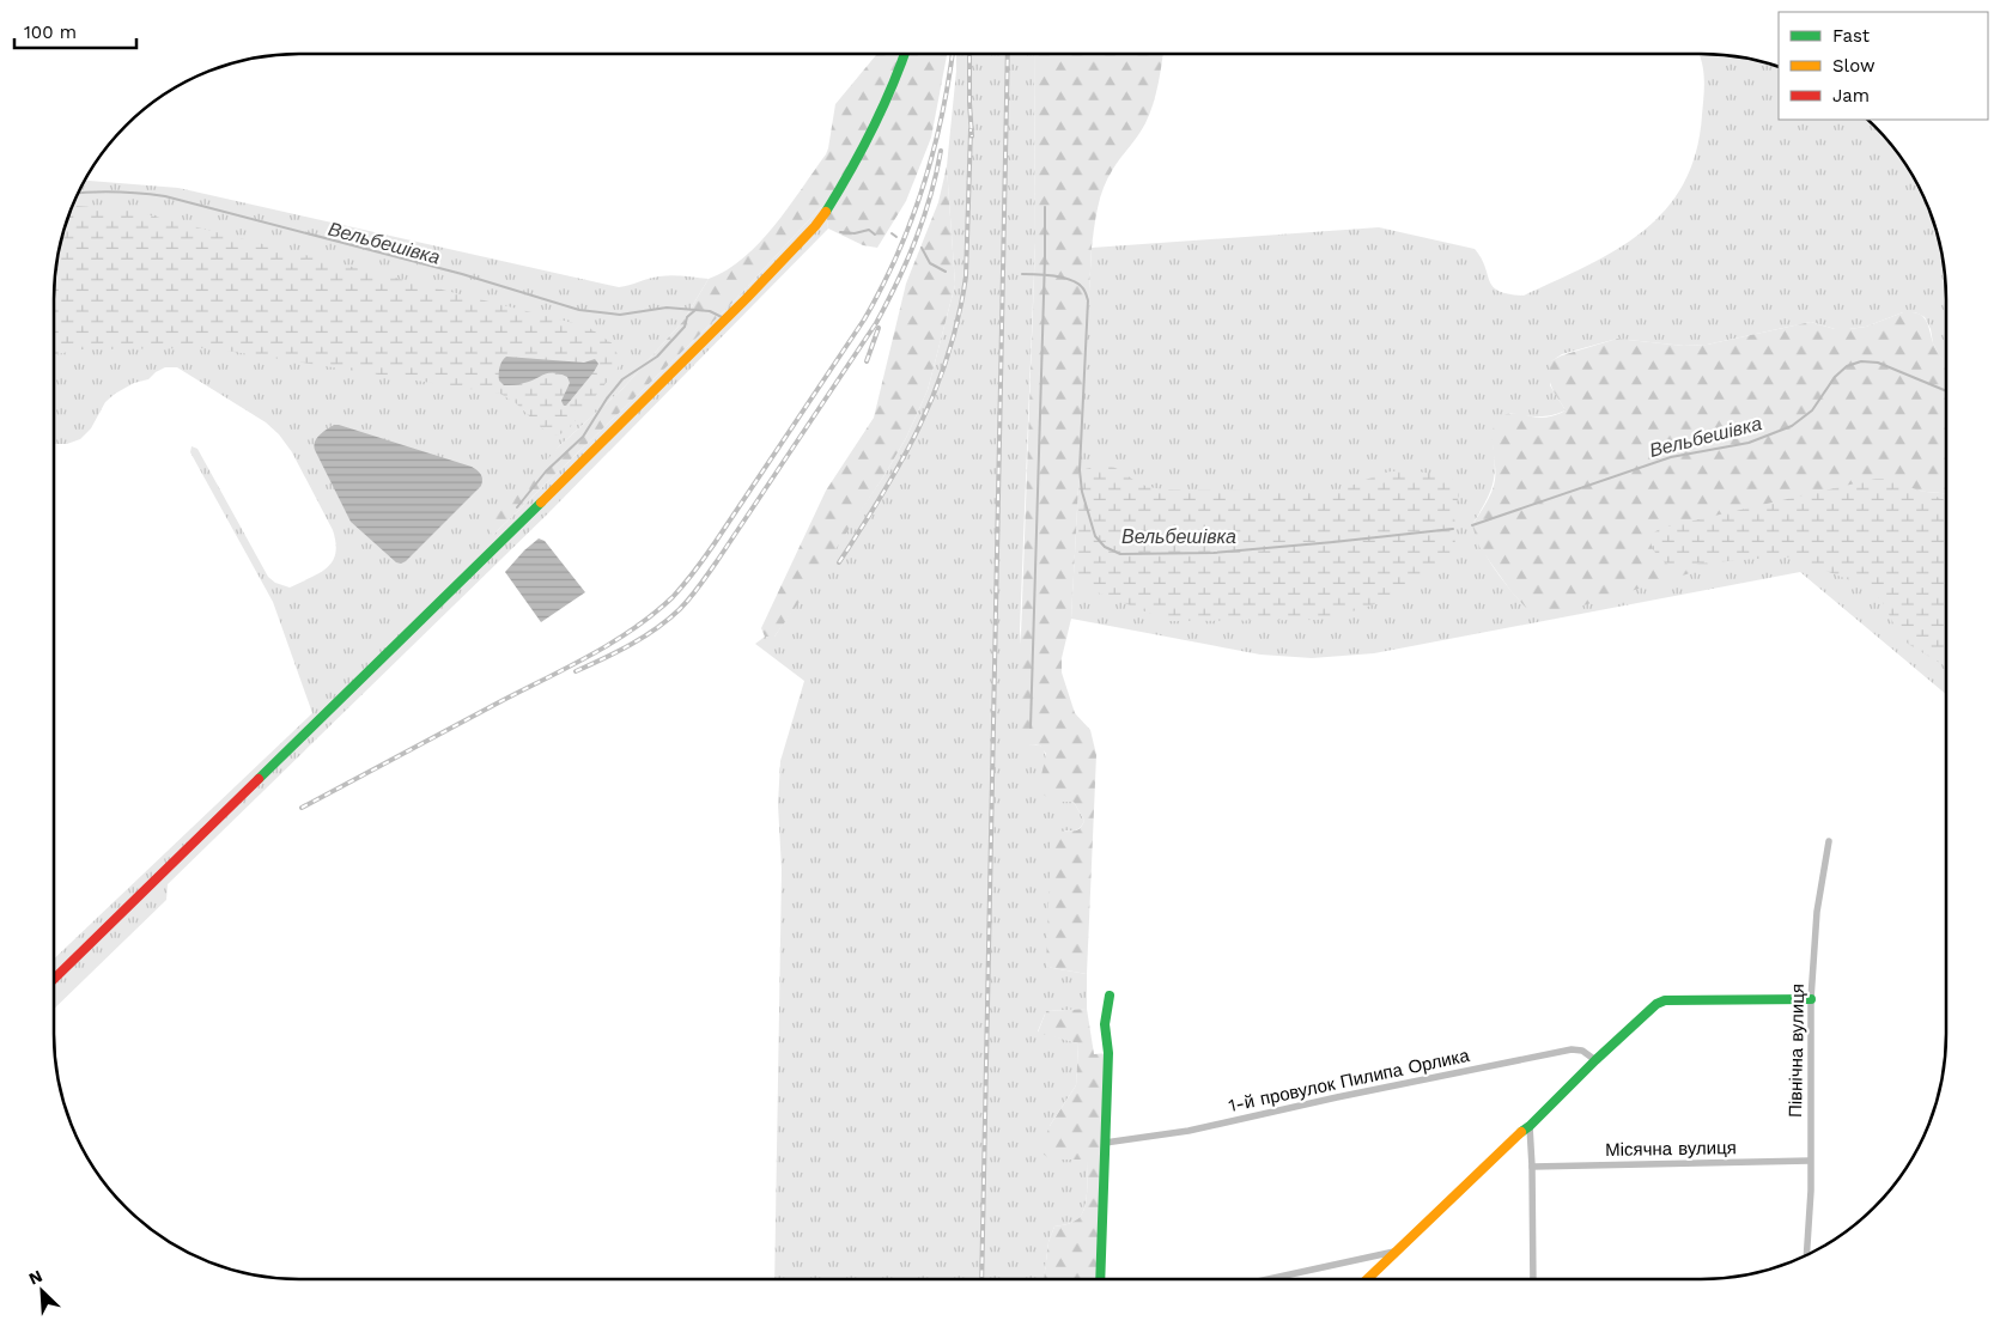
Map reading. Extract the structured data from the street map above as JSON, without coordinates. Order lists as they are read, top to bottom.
{
  "streets": {
    "street": ["Північна вулиця", "1-й провулок Пилипа Орлика", "Місячна вулиця"]
  },
  "crossings": [
    ["Північна вулиця", "Місячна вулиця"]
  ],
  "water": ["Вельбешівка"],
  "legend": ["Fast", "Slow", "Jam"],
  "scale_bar": "100 m",
  "north": "top left"
}
